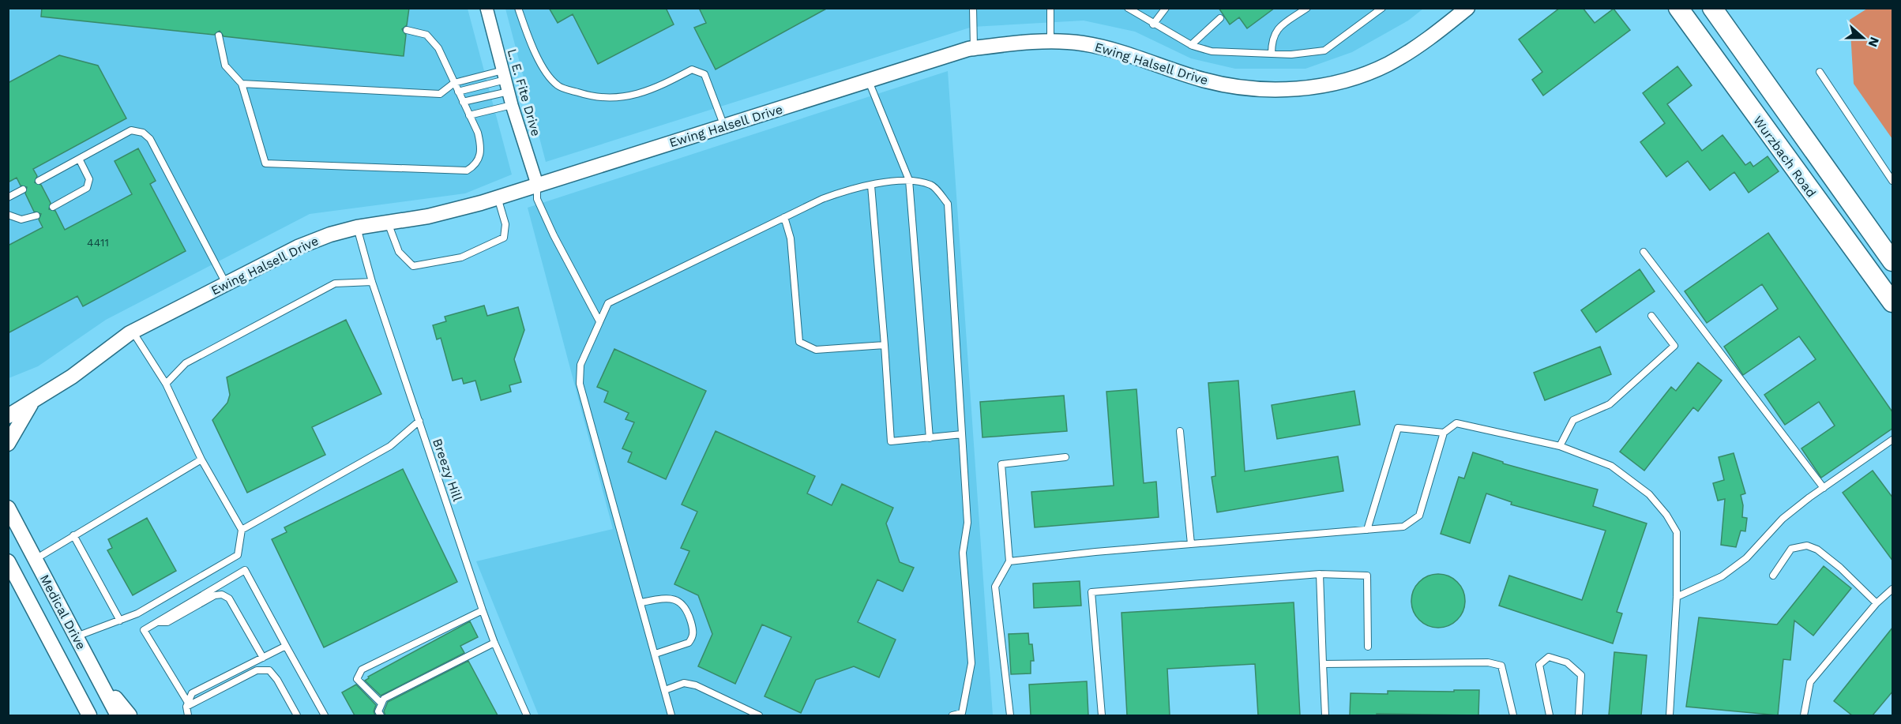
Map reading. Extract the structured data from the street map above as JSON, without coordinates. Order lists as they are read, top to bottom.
{
  "streets": {
    "main road": ["Wurzbach Road"],
    "street": ["Ewing Halsell Drive", "L. E. Fite Drive", "Medical Drive"],
    "lane": ["Breezy Hill"]
  },
  "crossings": [
    ["Ewing Halsell Drive", "L. E. Fite Drive"],
    ["Ewing Halsell Drive", "Breezy Hill"]
  ],
  "house_numbers": ["4411"],
  "north": "right"
}
